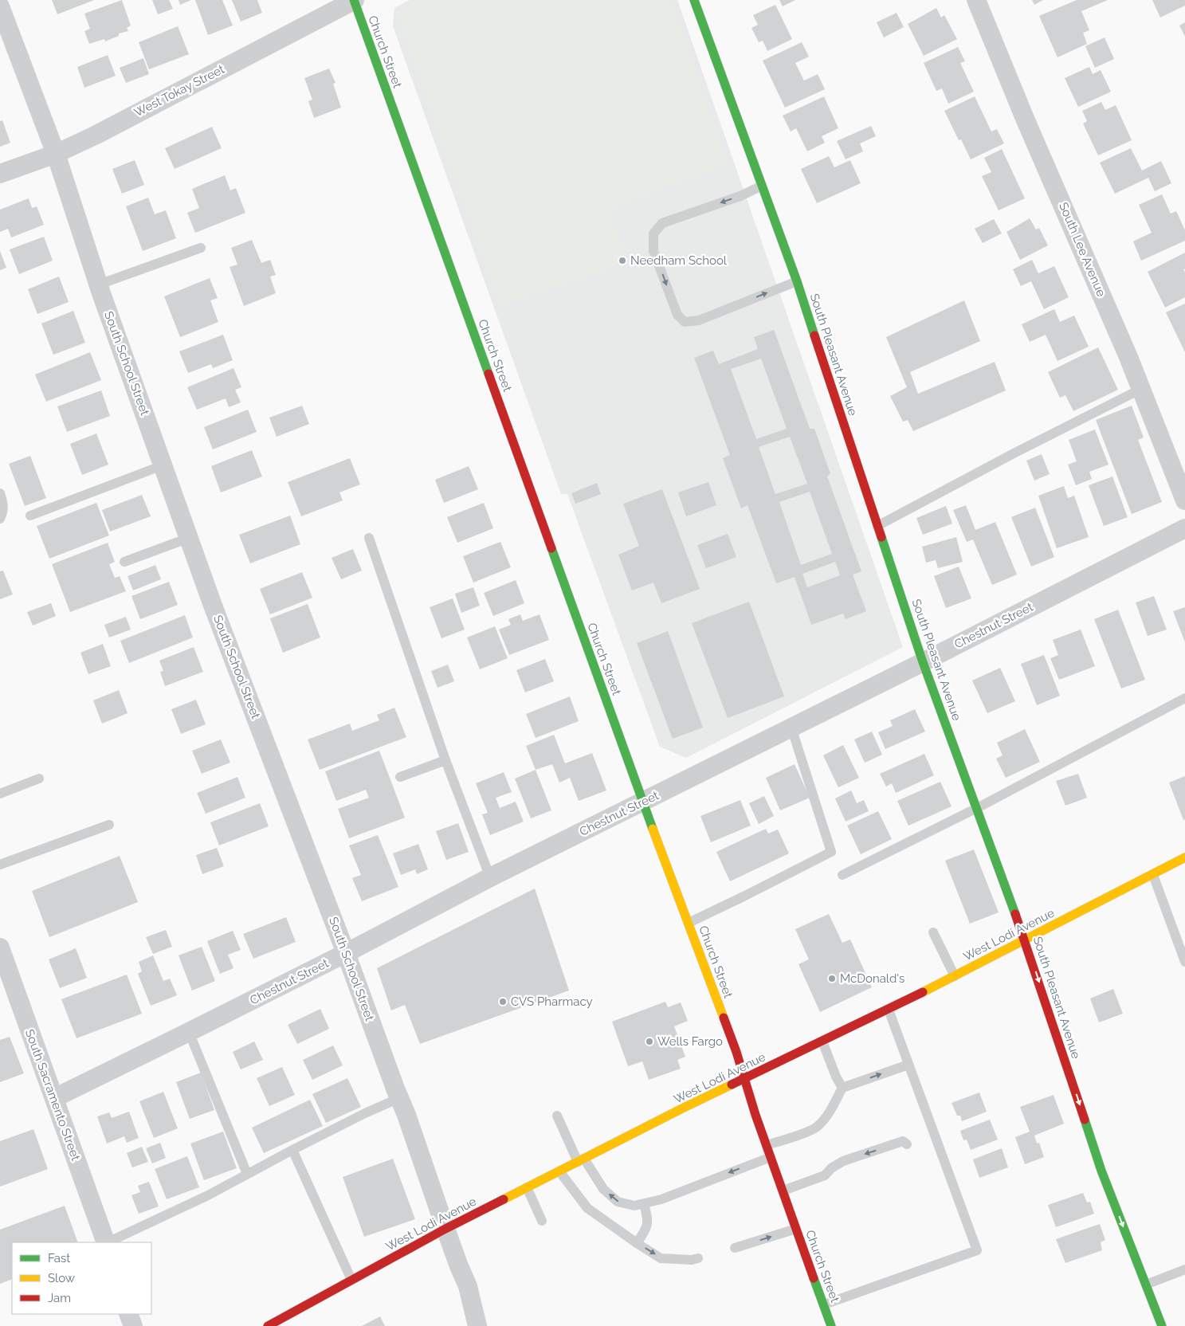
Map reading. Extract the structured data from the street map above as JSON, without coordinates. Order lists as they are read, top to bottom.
{
  "streets": {
    "street": [
      "Church Street",
      "West Tokay Street",
      "South Lee Avenue",
      "South Pleasant Avenue",
      "South School Street",
      "Chestnut Street",
      "West Lodi Avenue",
      "South Sacramento Street"
    ]
  },
  "crossings": [
    ["Church Street", "West Tokay Street"],
    ["Church Street", "Chestnut Street"],
    ["Church Street", "West Lodi Avenue"],
    ["West Tokay Street", "South School Street"],
    ["South Pleasant Avenue", "Chestnut Street"],
    ["South Pleasant Avenue", "West Lodi Avenue"],
    ["South School Street", "Chestnut Street"],
    ["South School Street", "West Lodi Avenue"],
    ["Chestnut Street", "South Sacramento Street"]
  ],
  "places": [
    "Needham School",
    "McDonald's",
    "CVS Pharmacy",
    "Wells Fargo"
  ],
  "legend": ["Fast", "Slow", "Jam"]
}
